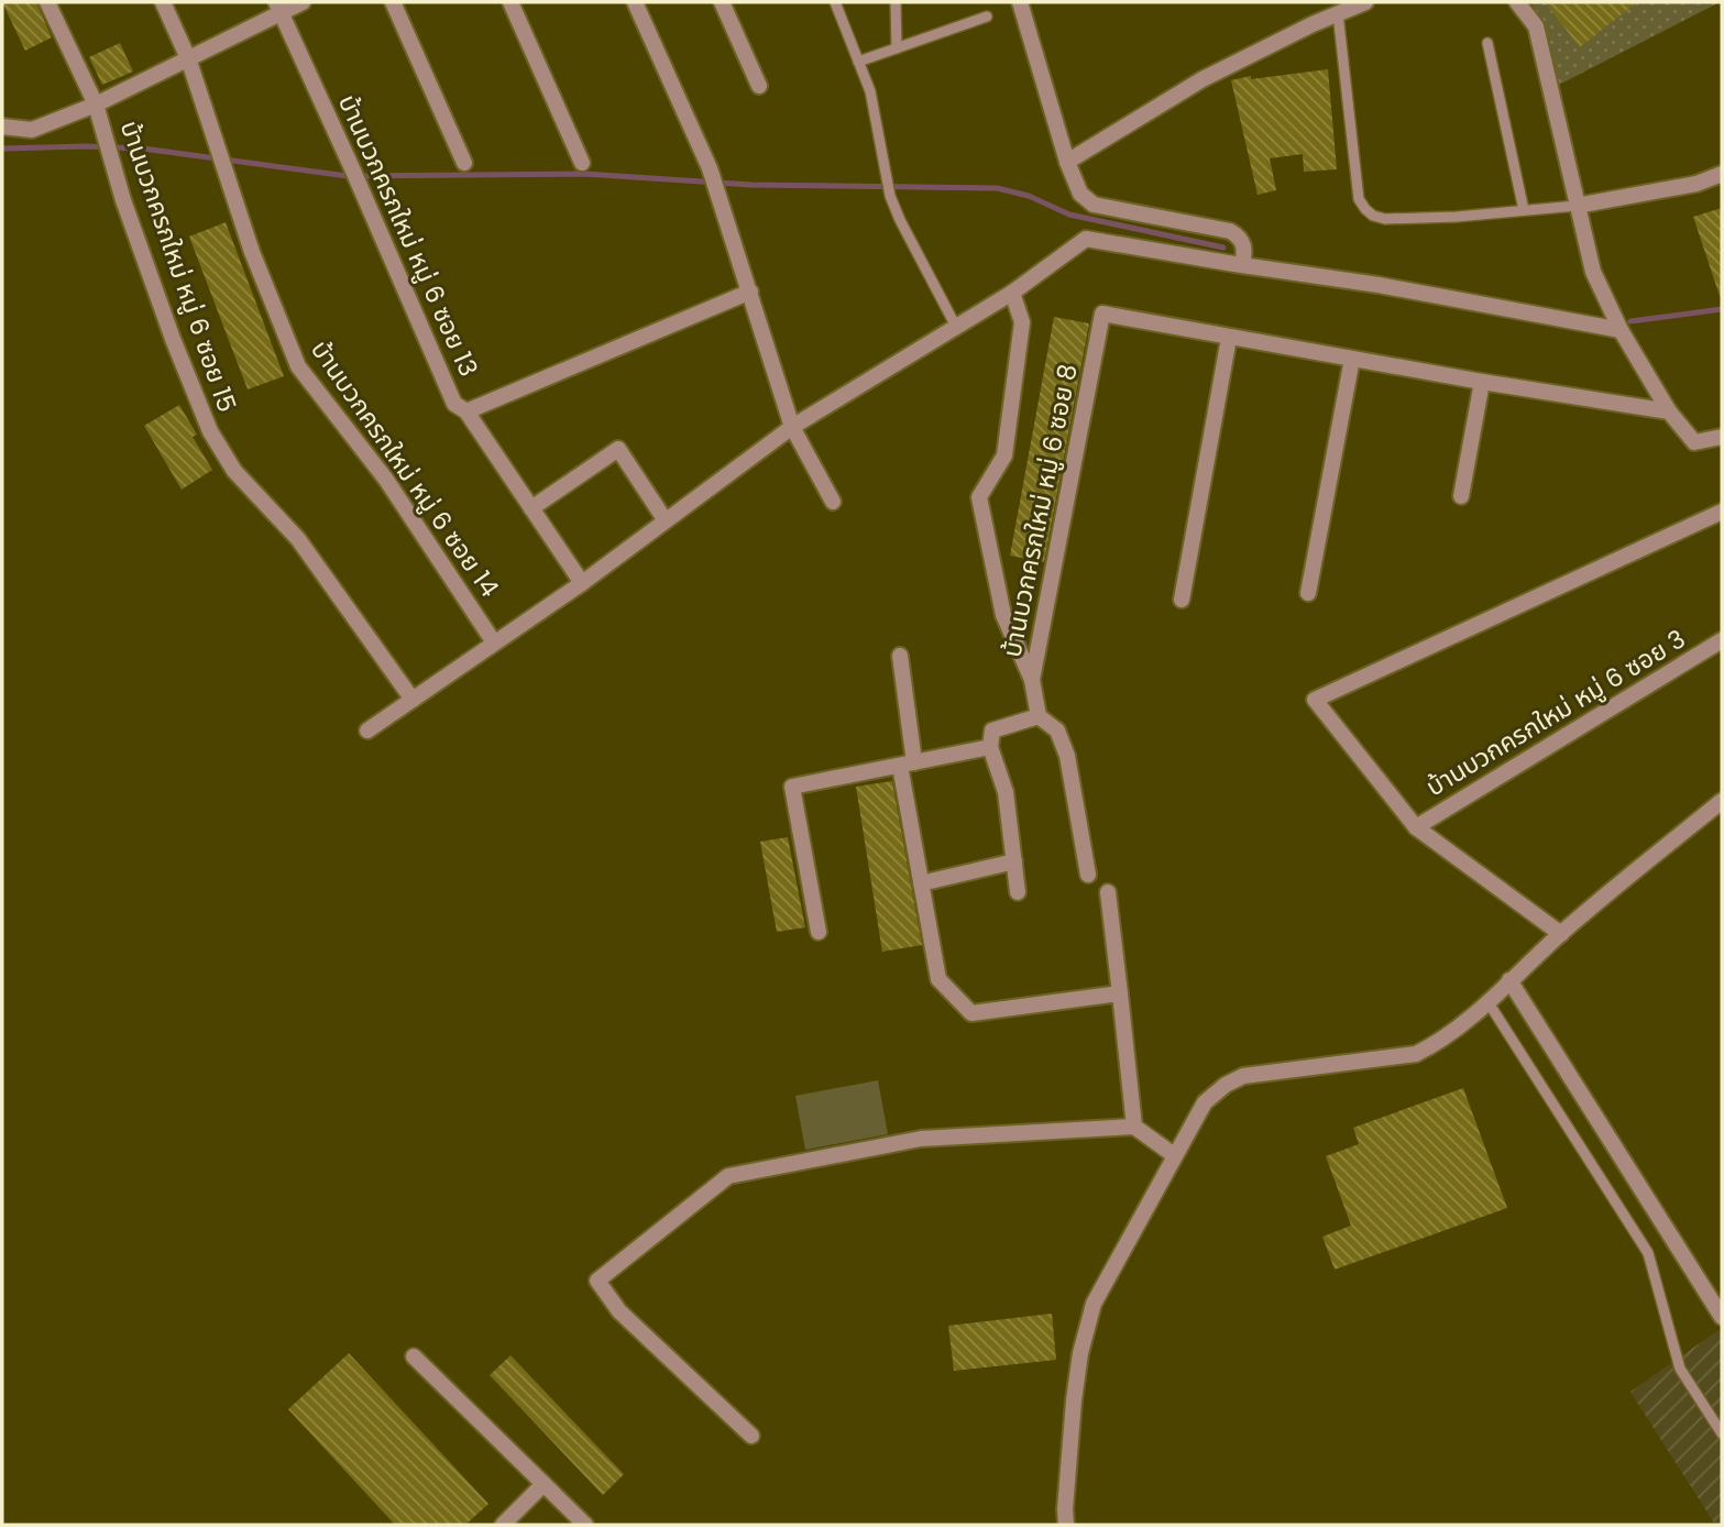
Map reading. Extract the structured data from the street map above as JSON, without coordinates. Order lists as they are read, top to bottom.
{
  "streets": {
    "street": [
      "บ้านบวกครกใหม่ หมู่ 6 ซอย 13",
      "บ้านบวกครกใหม่ หมู่ 6 ซอย 15",
      "บ้านบวกครกใหม่ หมู่ 6 ซอย 14",
      "บ้านบวกครกใหม่ หมู่ 6 ซอย 8",
      "บ้านบวกครกใหม่ หมู่ 6 ซอย 3"
    ]
  }
}
